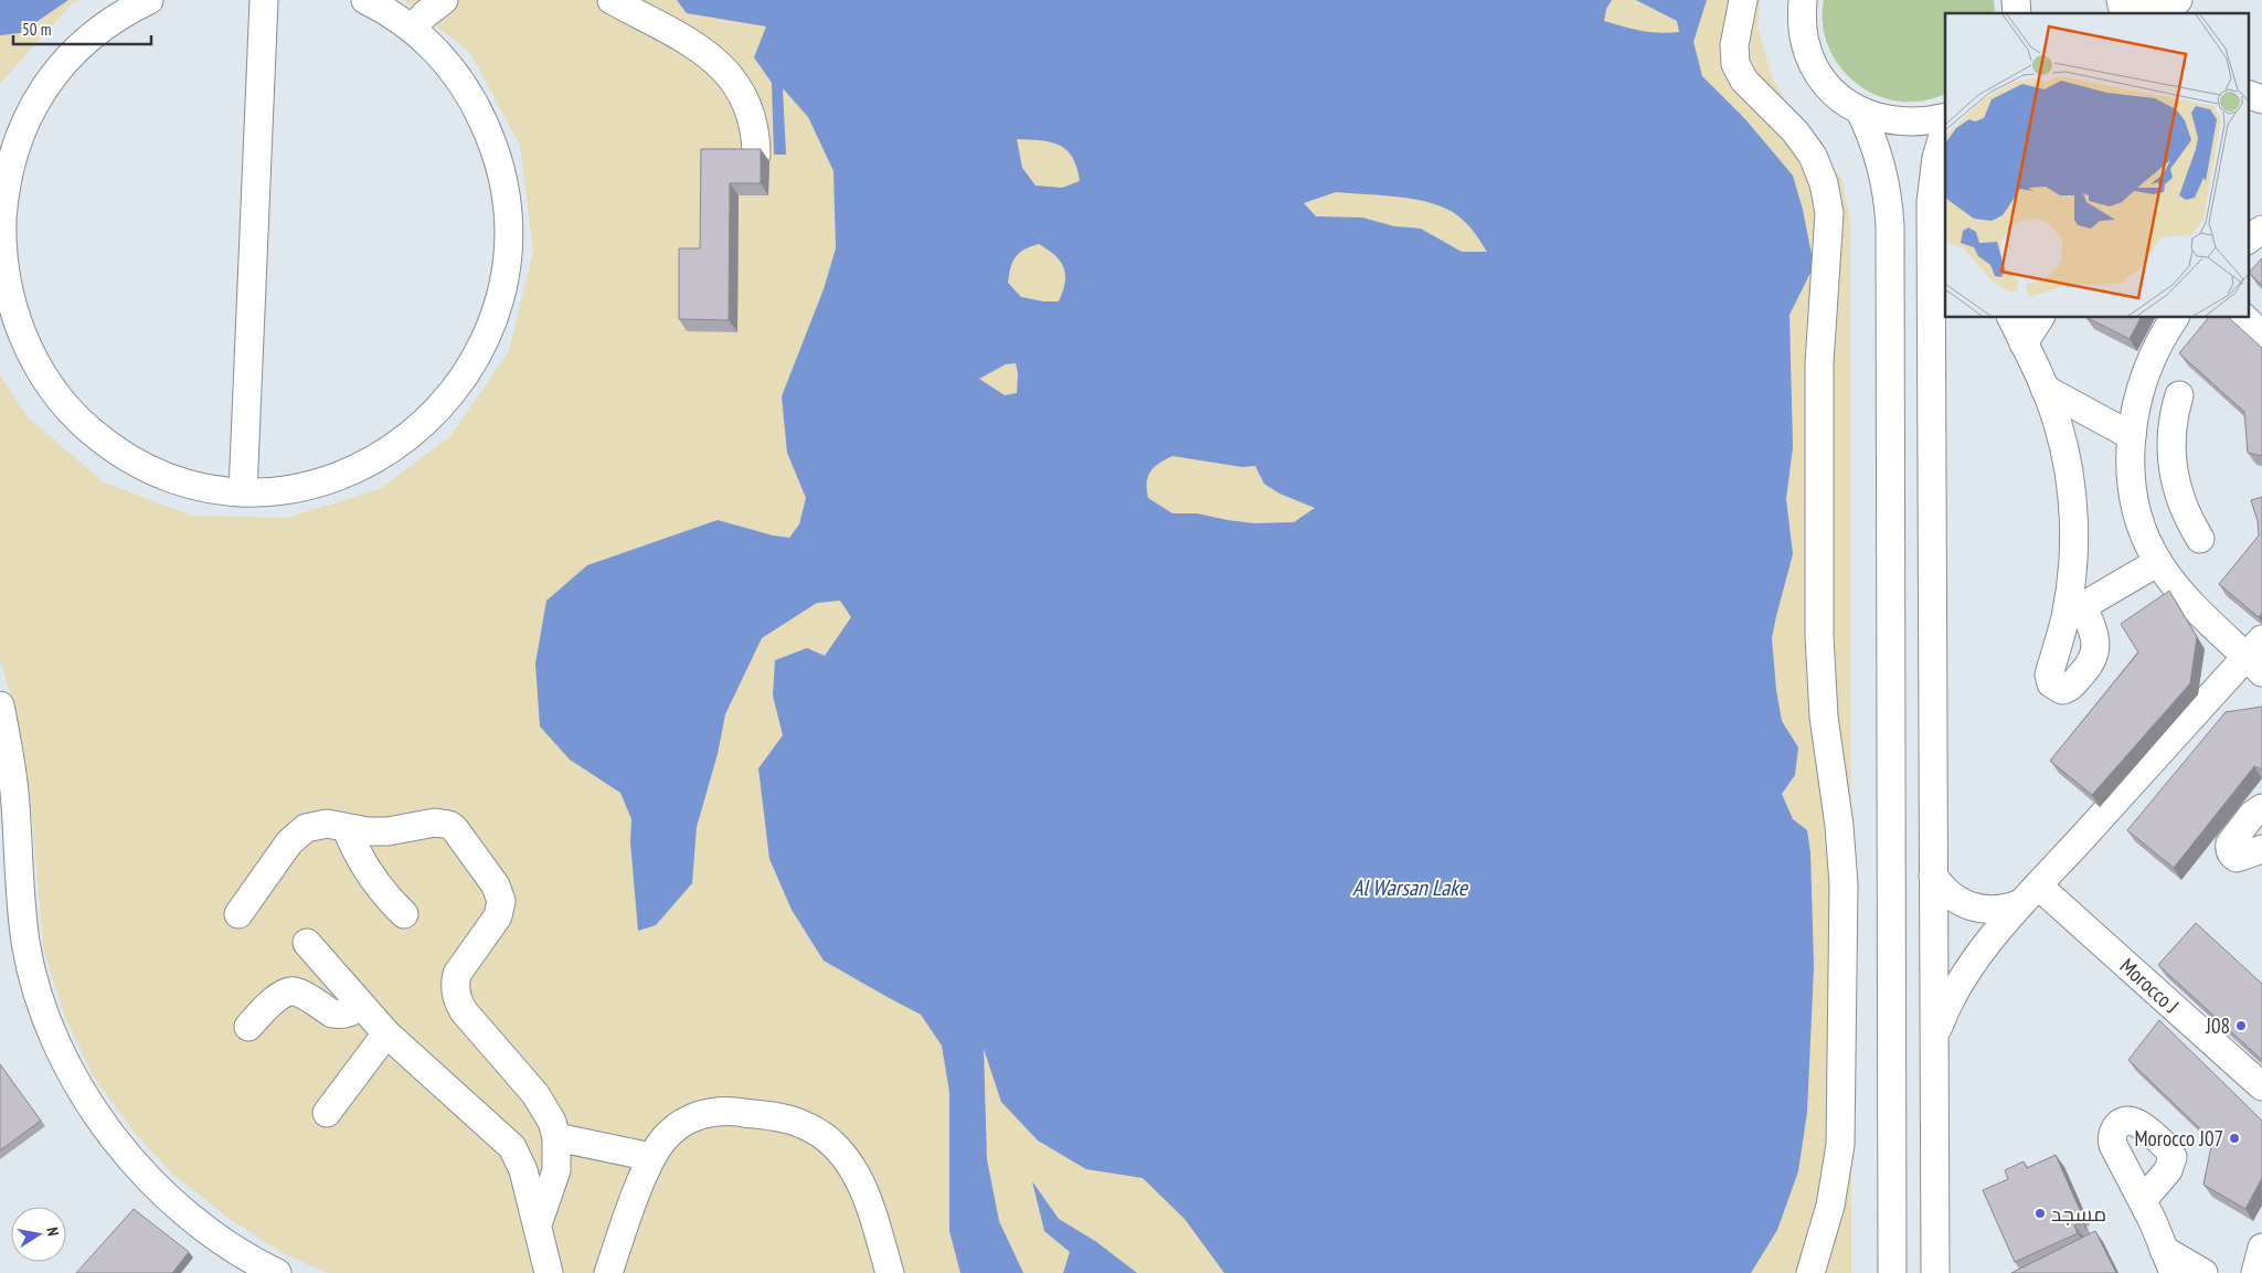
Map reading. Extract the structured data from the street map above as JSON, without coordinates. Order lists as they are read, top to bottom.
{
  "streets": {
    "street": ["Morocco J"]
  },
  "water": ["Al Warsan Lake"],
  "places": ["J08", "Morocco J07", "مسجد"],
  "scale_bar": "50 m",
  "north": "right"
}
